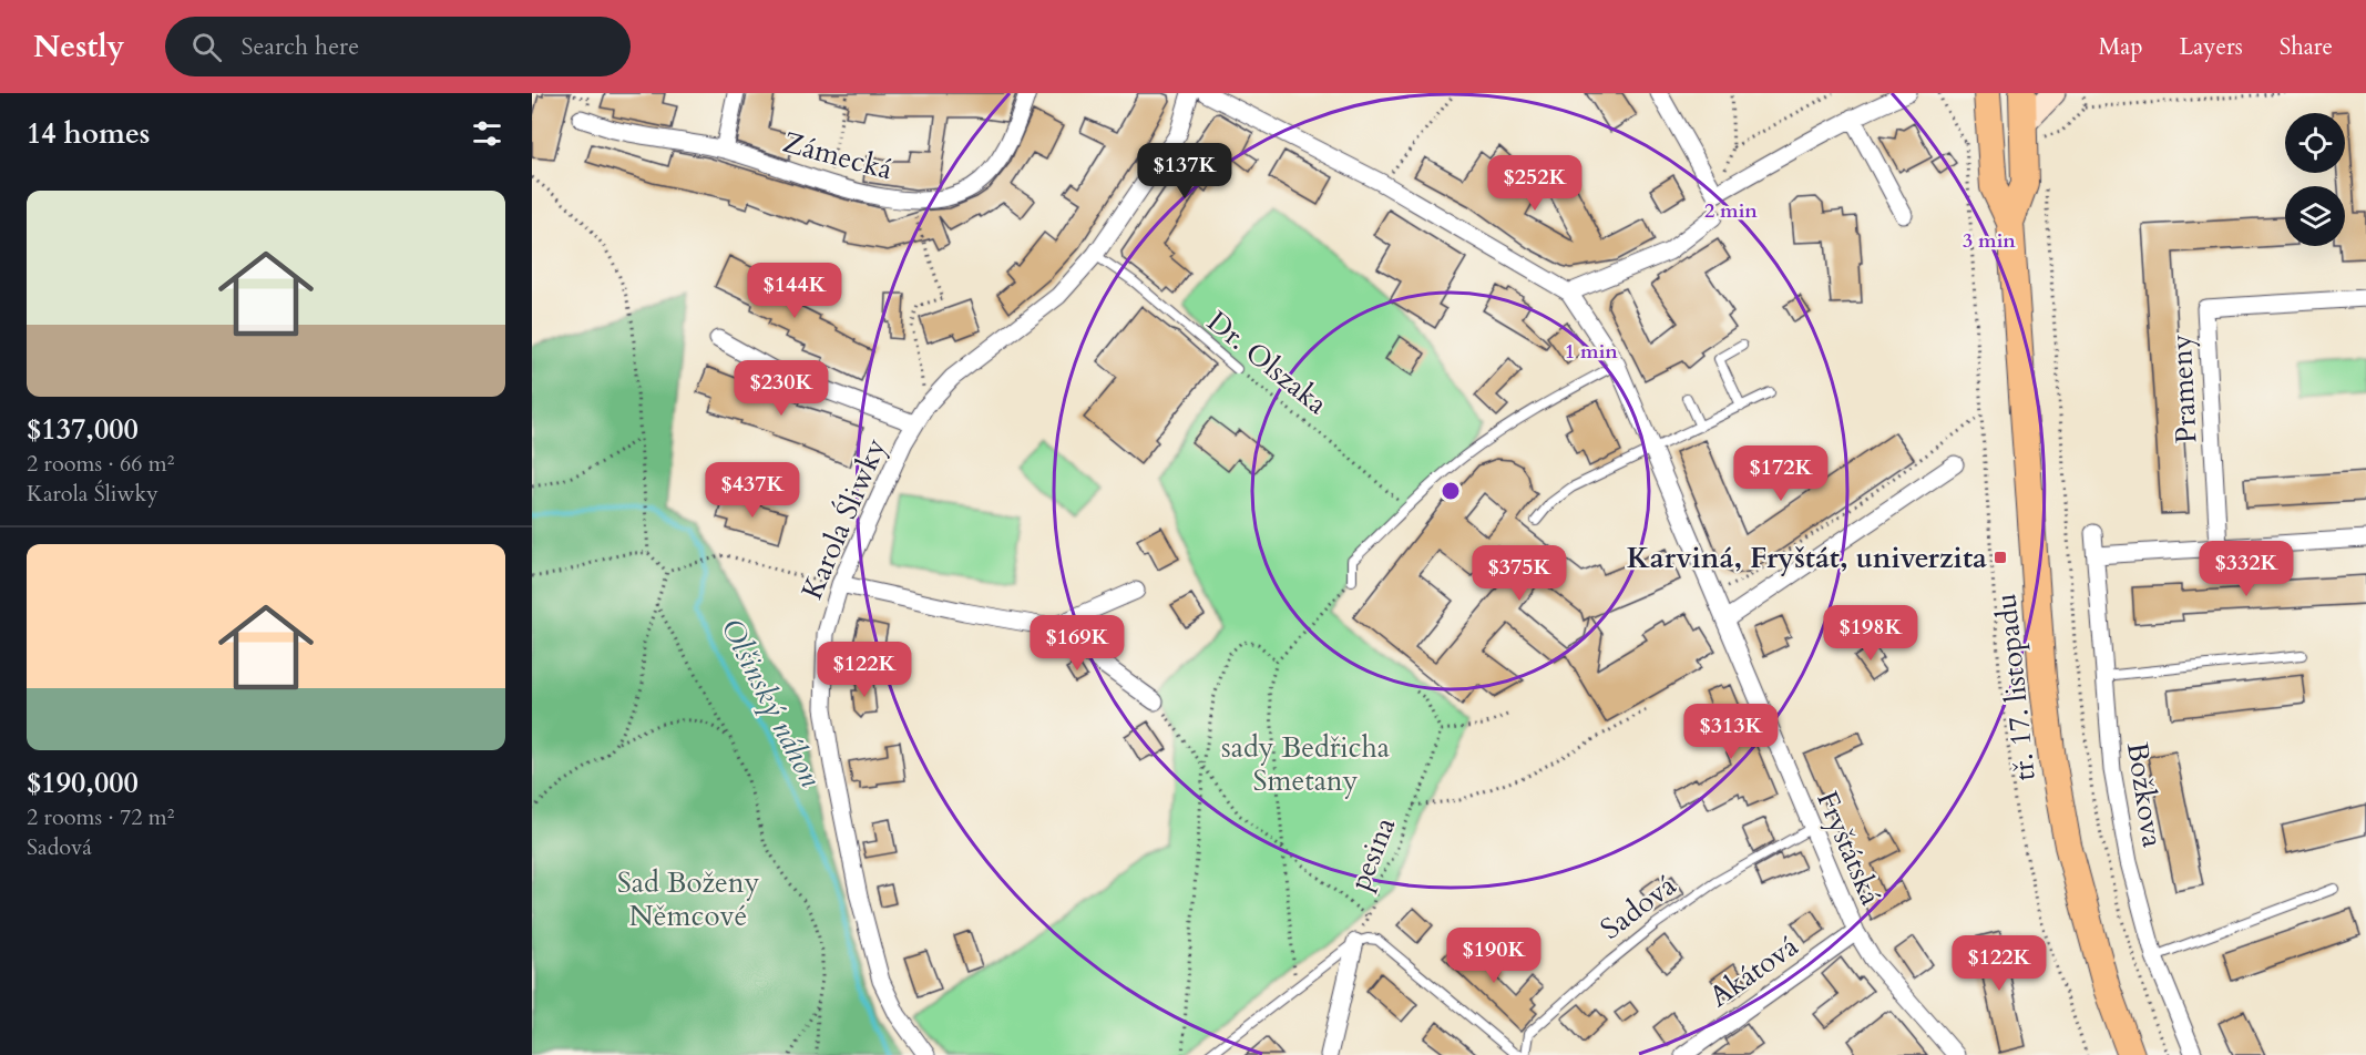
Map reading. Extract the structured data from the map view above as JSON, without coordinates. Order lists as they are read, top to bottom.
{
  "streets": {
    "main road": ["tř. 17. listopadu"],
    "street": [
      "Zámecká",
      "Prameny",
      "Karola Śliwky",
      "Božkova",
      "Fryštátská",
      "Akátová"
    ],
    "lane": ["Dr. Olszaka", "Sadová"],
    "path": ["pesina"]
  },
  "crossings": [
    ["Dr. Olszaka", "Karola Śliwky"],
    ["Fryštátská", "Sadová"],
    ["Fryštátská", "Akátová"]
  ],
  "water": ["Olšinský náhon"],
  "parks": ["sady Bedřicha Smetany", "Sad Boženy Němcové"],
  "places": {
    "transit": ["Karviná, Fryštát, univerzita"]
  },
  "page": {
    "header": "Nestly",
    "search": "Search here",
    "nav": ["Map", "Layers", "Share"],
    "heading": "14 homes",
    "price": [
      "$137K",
      "$252K",
      "$144K",
      "$230K",
      "$172K",
      "$437K",
      "$332K",
      "$375K",
      "$198K",
      "$169K",
      "$122K",
      "$313K",
      "$190K",
      "$122K"
    ],
    "list": [
      {
        "name": "$137,000",
        "note": "2 rooms · 66 m² · Karola Śliwky"
      },
      {
        "name": "$190,000",
        "note": "2 rooms · 72 m² · Sadová"
      }
    ]
  },
  "rings": ["2 min", "3 min", "1 min"]
}
